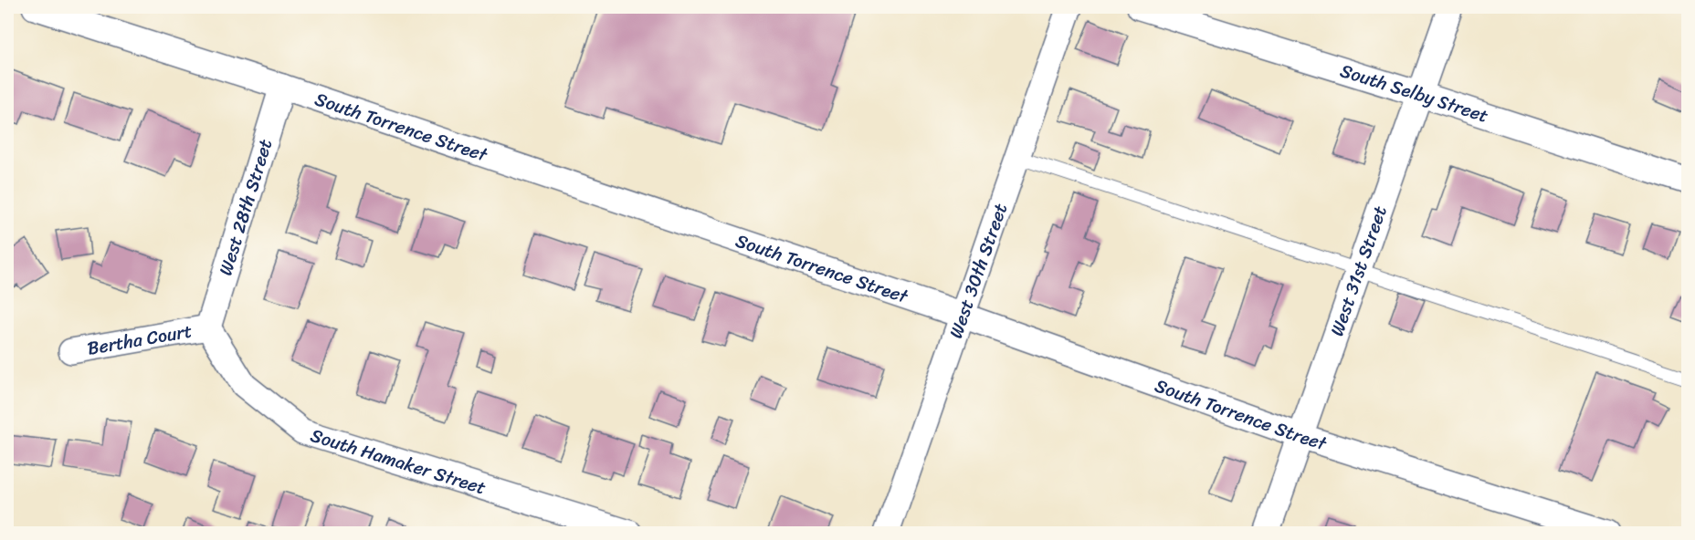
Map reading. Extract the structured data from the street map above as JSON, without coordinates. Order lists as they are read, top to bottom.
{
  "streets": {
    "street": [
      "South Selby Street",
      "South Torrence Street",
      "West 28th Street",
      "West 30th Street",
      "West 31st Street",
      "Bertha Court",
      "South Hamaker Street"
    ]
  },
  "crossings": [
    ["South Selby Street", "West 31st Street"],
    ["South Torrence Street", "West 28th Street"],
    ["South Torrence Street", "West 30th Street"],
    ["South Torrence Street", "West 31st Street"],
    ["West 28th Street", "Bertha Court"],
    ["West 28th Street", "South Hamaker Street"],
    ["Bertha Court", "South Hamaker Street"]
  ]
}
